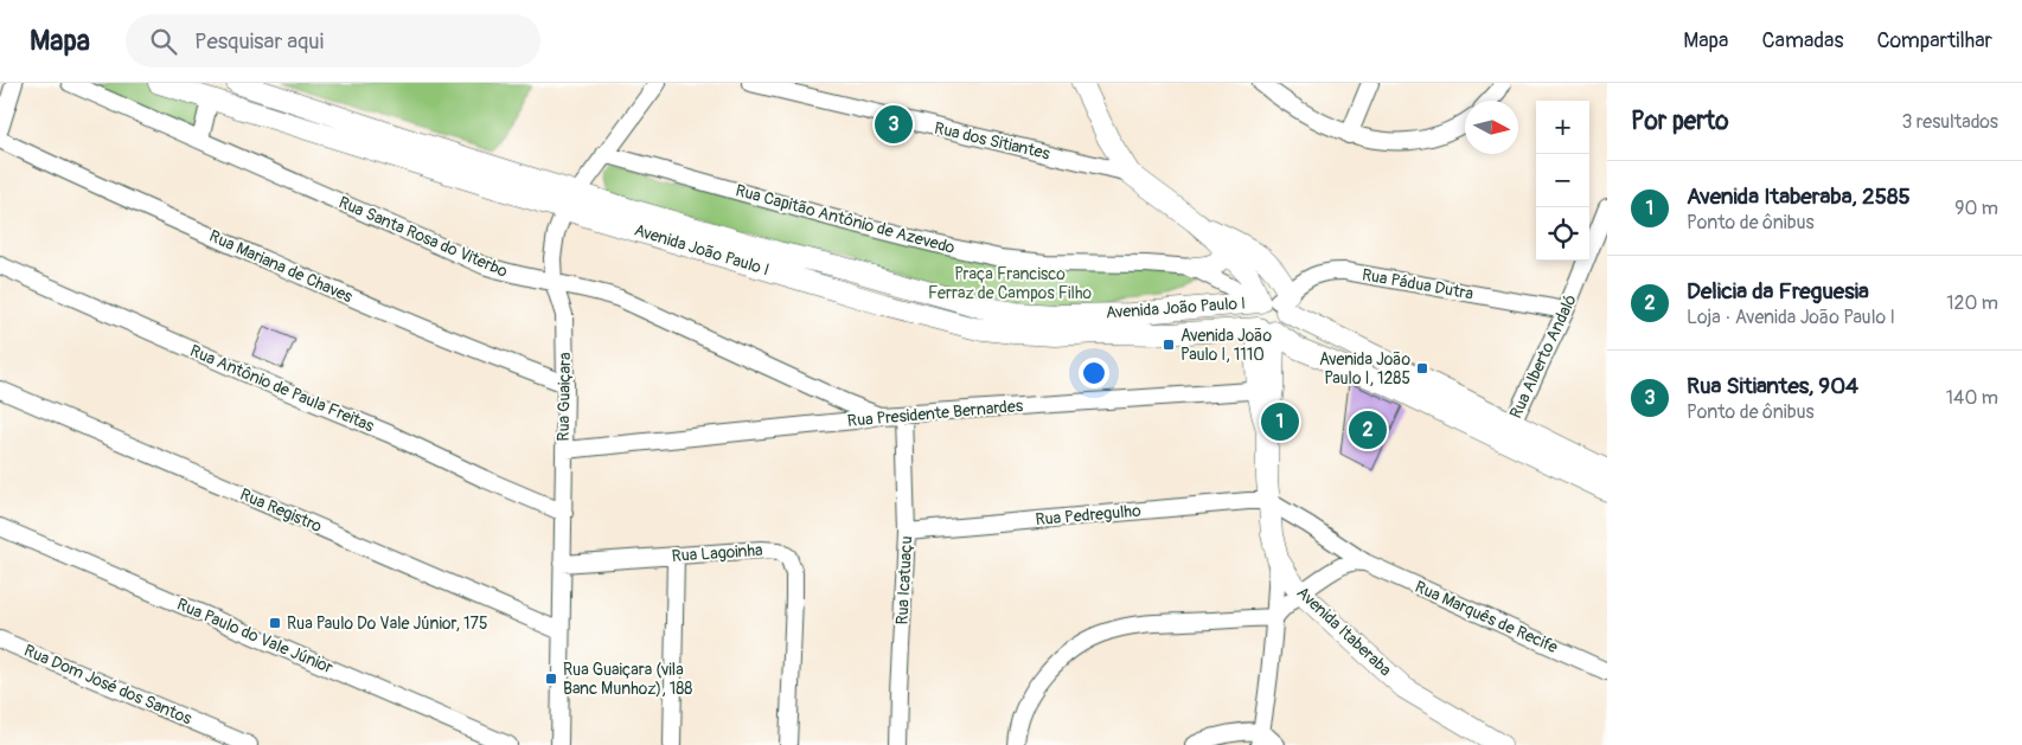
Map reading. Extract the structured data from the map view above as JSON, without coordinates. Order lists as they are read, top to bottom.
{
  "streets": {
    "main road": ["Avenida João Paulo I", "Avenida Itaberaba"],
    "street": [
      "Rua dos Sitiantes",
      "Rua Capitão Antônio de Azevedo",
      "Rua Santa Rosa do Viterbo",
      "Rua Mariana de Chaves",
      "Rua Pádua Dutra",
      "Rua Alberto Andaló",
      "Rua Antônio de Paula Freitas",
      "Rua Guaiçara",
      "Rua Presidente Bernardes",
      "Rua Registro",
      "Rua Pedregulho",
      "Rua Lagoinha",
      "Rua Icatuaçu",
      "Rua Marquês de Recife",
      "Rua Paulo do Vale Júnior",
      "Rua Dom José dos Santos"
    ]
  },
  "crossings": [
    ["Rua Capitão Antônio de Azevedo", "Avenida João Paulo I"],
    ["Rua Capitão Antônio de Azevedo", "Rua Pádua Dutra"],
    ["Rua Capitão Antônio de Azevedo", "Rua Guaiçara"],
    ["Rua Capitão Antônio de Azevedo", "Avenida Itaberaba"],
    ["Rua Santa Rosa do Viterbo", "Rua Guaiçara"],
    ["Rua Santa Rosa do Viterbo", "Rua Presidente Bernardes"],
    ["Avenida João Paulo I", "Rua Pádua Dutra"],
    ["Avenida João Paulo I", "Rua Guaiçara"],
    ["Avenida João Paulo I", "Avenida Itaberaba"],
    ["Rua Mariana de Chaves", "Rua Guaiçara"],
    ["Rua Pádua Dutra", "Rua Alberto Andaló"],
    ["Rua Pádua Dutra", "Avenida Itaberaba"],
    ["Rua Antônio de Paula Freitas", "Rua Guaiçara"],
    ["Rua Guaiçara", "Rua Presidente Bernardes"],
    ["Rua Guaiçara", "Rua Registro"],
    ["Rua Guaiçara", "Rua Lagoinha"],
    ["Rua Presidente Bernardes", "Rua Icatuaçu"],
    ["Rua Presidente Bernardes", "Avenida Itaberaba"],
    ["Rua Pedregulho", "Rua Icatuaçu"],
    ["Rua Pedregulho", "Rua Marquês de Recife"],
    ["Rua Pedregulho", "Avenida Itaberaba"],
    ["Rua Marquês de Recife", "Avenida Itaberaba"]
  ],
  "parks": ["Praça Francisco Ferraz de Campos Filho"],
  "places": {
    "transit": [
      "Avenida João Paulo I, 1110",
      "Avenida João Paulo I, 1285",
      "Rua Paulo Do Vale Júnior, 175",
      "Rua Guaiçara (vila Banc Munhoz), 188"
    ]
  },
  "north": "right",
  "page": {
    "header": "Mapa",
    "search": "Pesquisar aqui",
    "nav": ["Mapa", "Camadas", "Compartilhar"],
    "heading": ["Por perto", "3 resultados"],
    "map_buttons": ["+", "−"],
    "pins": ["3", "1", "2"],
    "list": [
      {
        "mark": "1",
        "name": "Avenida Itaberaba, 2585",
        "note": "Ponto de ônibus",
        "value": "90 m"
      },
      {
        "mark": "2",
        "name": "Delicia da Freguesia",
        "note": "Loja · Avenida João Paulo I",
        "value": "120 m"
      },
      {
        "mark": "3",
        "name": "Rua Sitiantes, 904",
        "note": "Ponto de ônibus",
        "value": "140 m"
      }
    ]
  }
}
